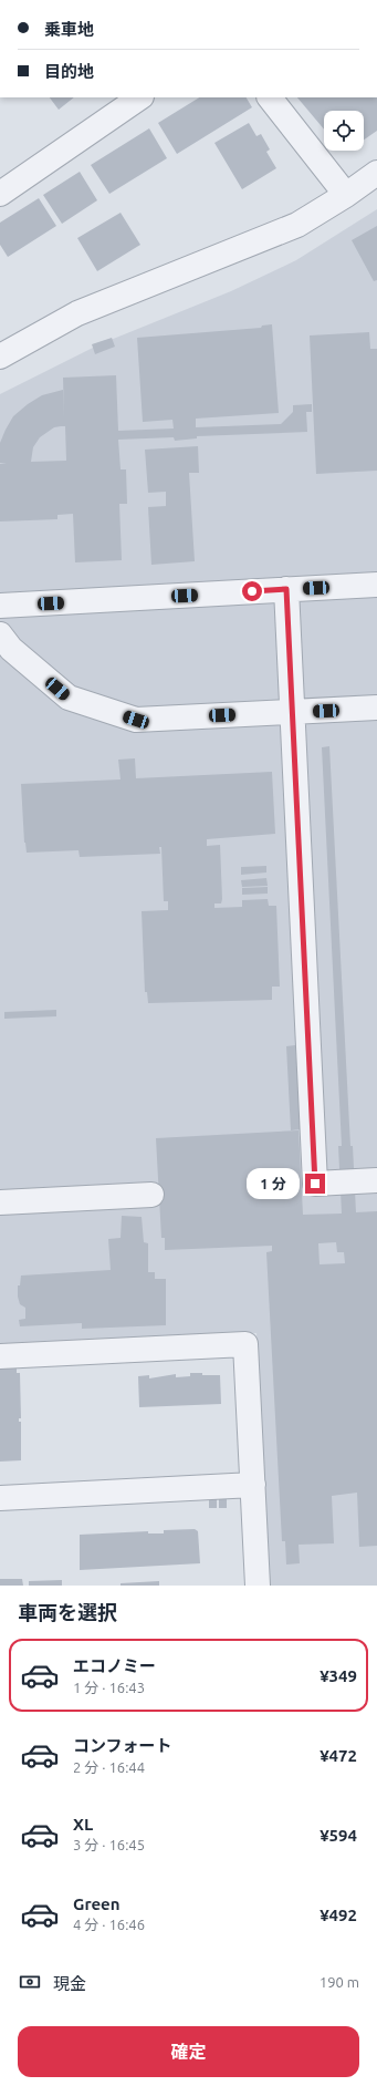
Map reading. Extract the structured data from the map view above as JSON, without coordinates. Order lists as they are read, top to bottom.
{
  "page": {
    "banner": ["乗車地", "目的地"],
    "bubble": "1 分",
    "heading": "車両を選択",
    "list": [
      {
        "name": "エコノミー",
        "note": "1 分 · 16:43",
        "value": "¥349"
      },
      {
        "name": "コンフォート",
        "note": "2 分 · 16:44",
        "value": "¥472"
      },
      {
        "name": "XL",
        "note": "3 分 · 16:45",
        "value": "¥594"
      },
      {
        "name": "Green",
        "note": "4 分 · 16:46",
        "value": "¥492"
      }
    ],
    "pay": ["現金", "190 m"],
    "buttons": "確定"
  }
}
